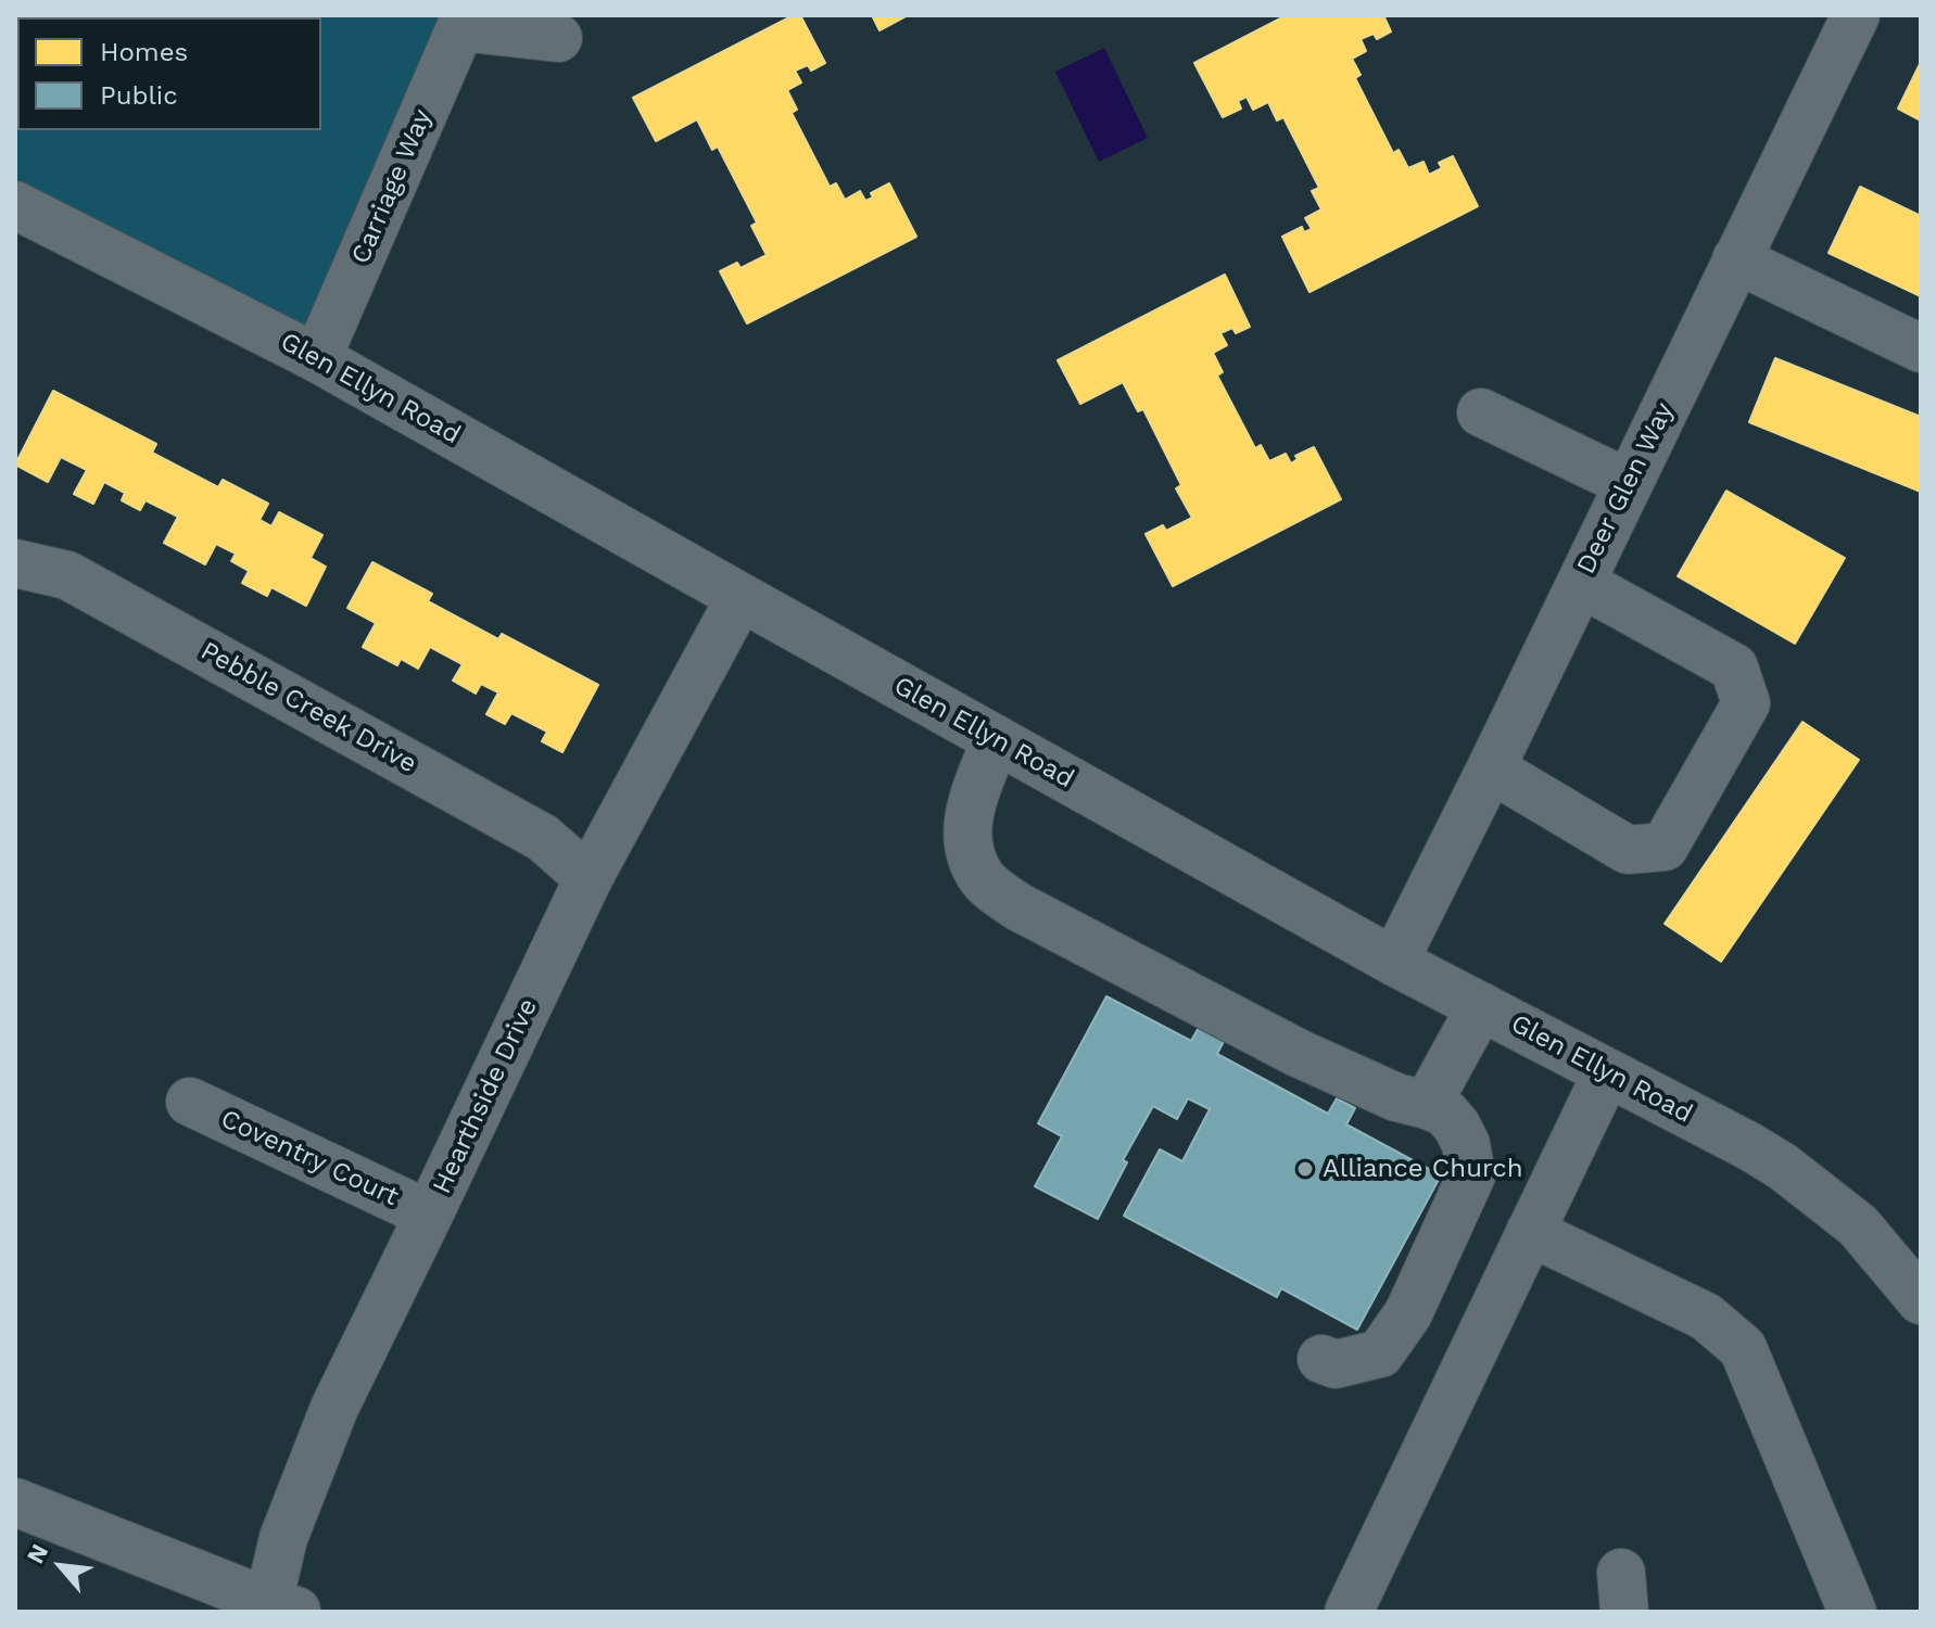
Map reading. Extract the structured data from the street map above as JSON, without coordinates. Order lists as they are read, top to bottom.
{
  "streets": {
    "street": [
      "Carriage Way",
      "Glen Ellyn Road",
      "Deer Glen Way",
      "Pebble Creek Drive",
      "Hearthside Drive",
      "Coventry Court"
    ]
  },
  "crossings": [
    ["Carriage Way", "Glen Ellyn Road"],
    ["Glen Ellyn Road", "Deer Glen Way"],
    ["Glen Ellyn Road", "Hearthside Drive"],
    ["Pebble Creek Drive", "Hearthside Drive"],
    ["Hearthside Drive", "Coventry Court"]
  ],
  "places": ["Alliance Church"],
  "legend": ["Homes", "Public"],
  "north": "top left"
}
